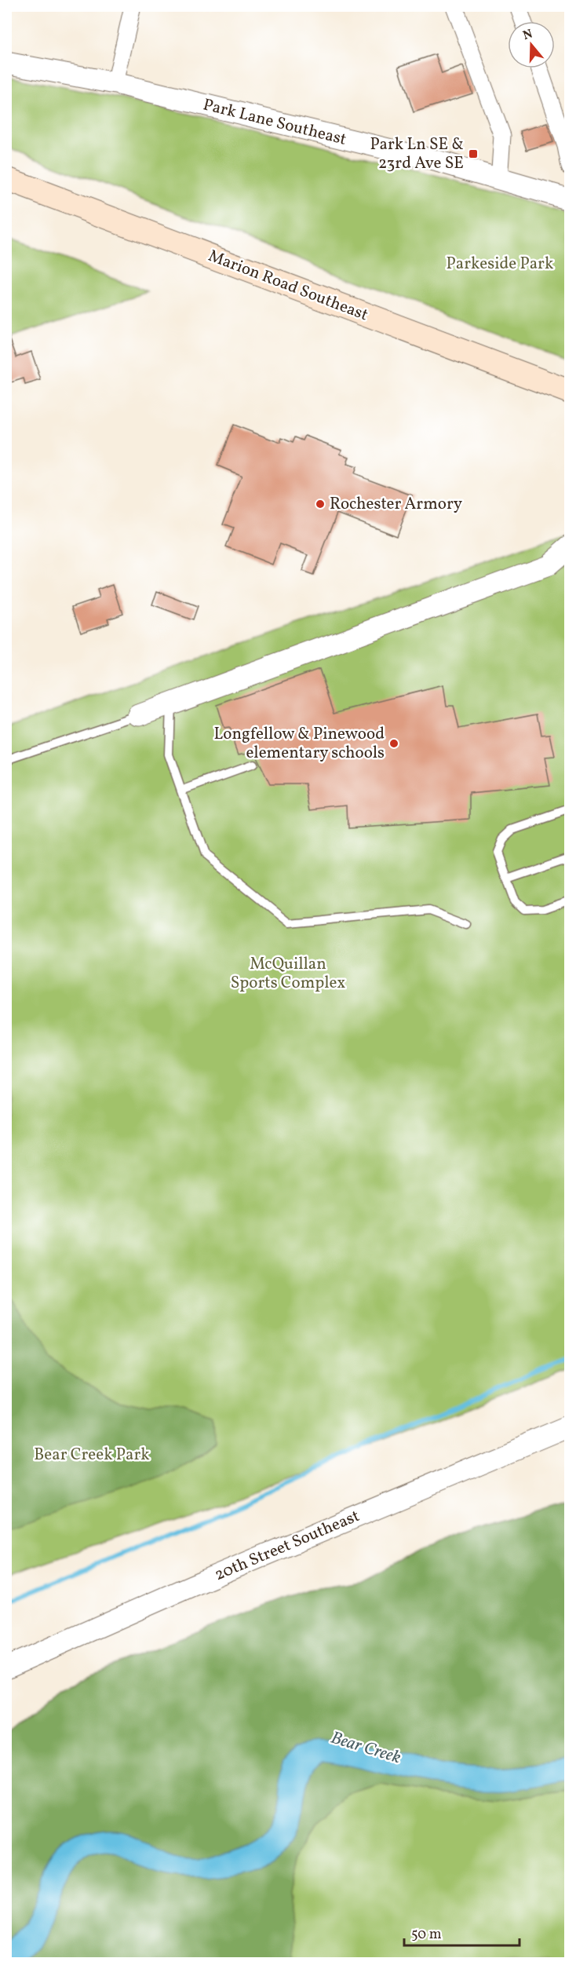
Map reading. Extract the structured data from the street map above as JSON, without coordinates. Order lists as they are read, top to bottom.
{
  "streets": {
    "main road": ["Marion Road Southeast"],
    "street": ["Park Lane Southeast", "20th Street Southeast"]
  },
  "water": ["Bear Creek"],
  "parks": ["Parkeside Park", "McQuillan Sports Complex", "Bear Creek Park"],
  "places": {
    "transit": ["Park Ln SE & 23rd Ave SE"],
    "other": ["Rochester Armory", "Longfellow & Pinewood elementary schools"]
  },
  "scale_bar": "50 m",
  "north": "top"
}
